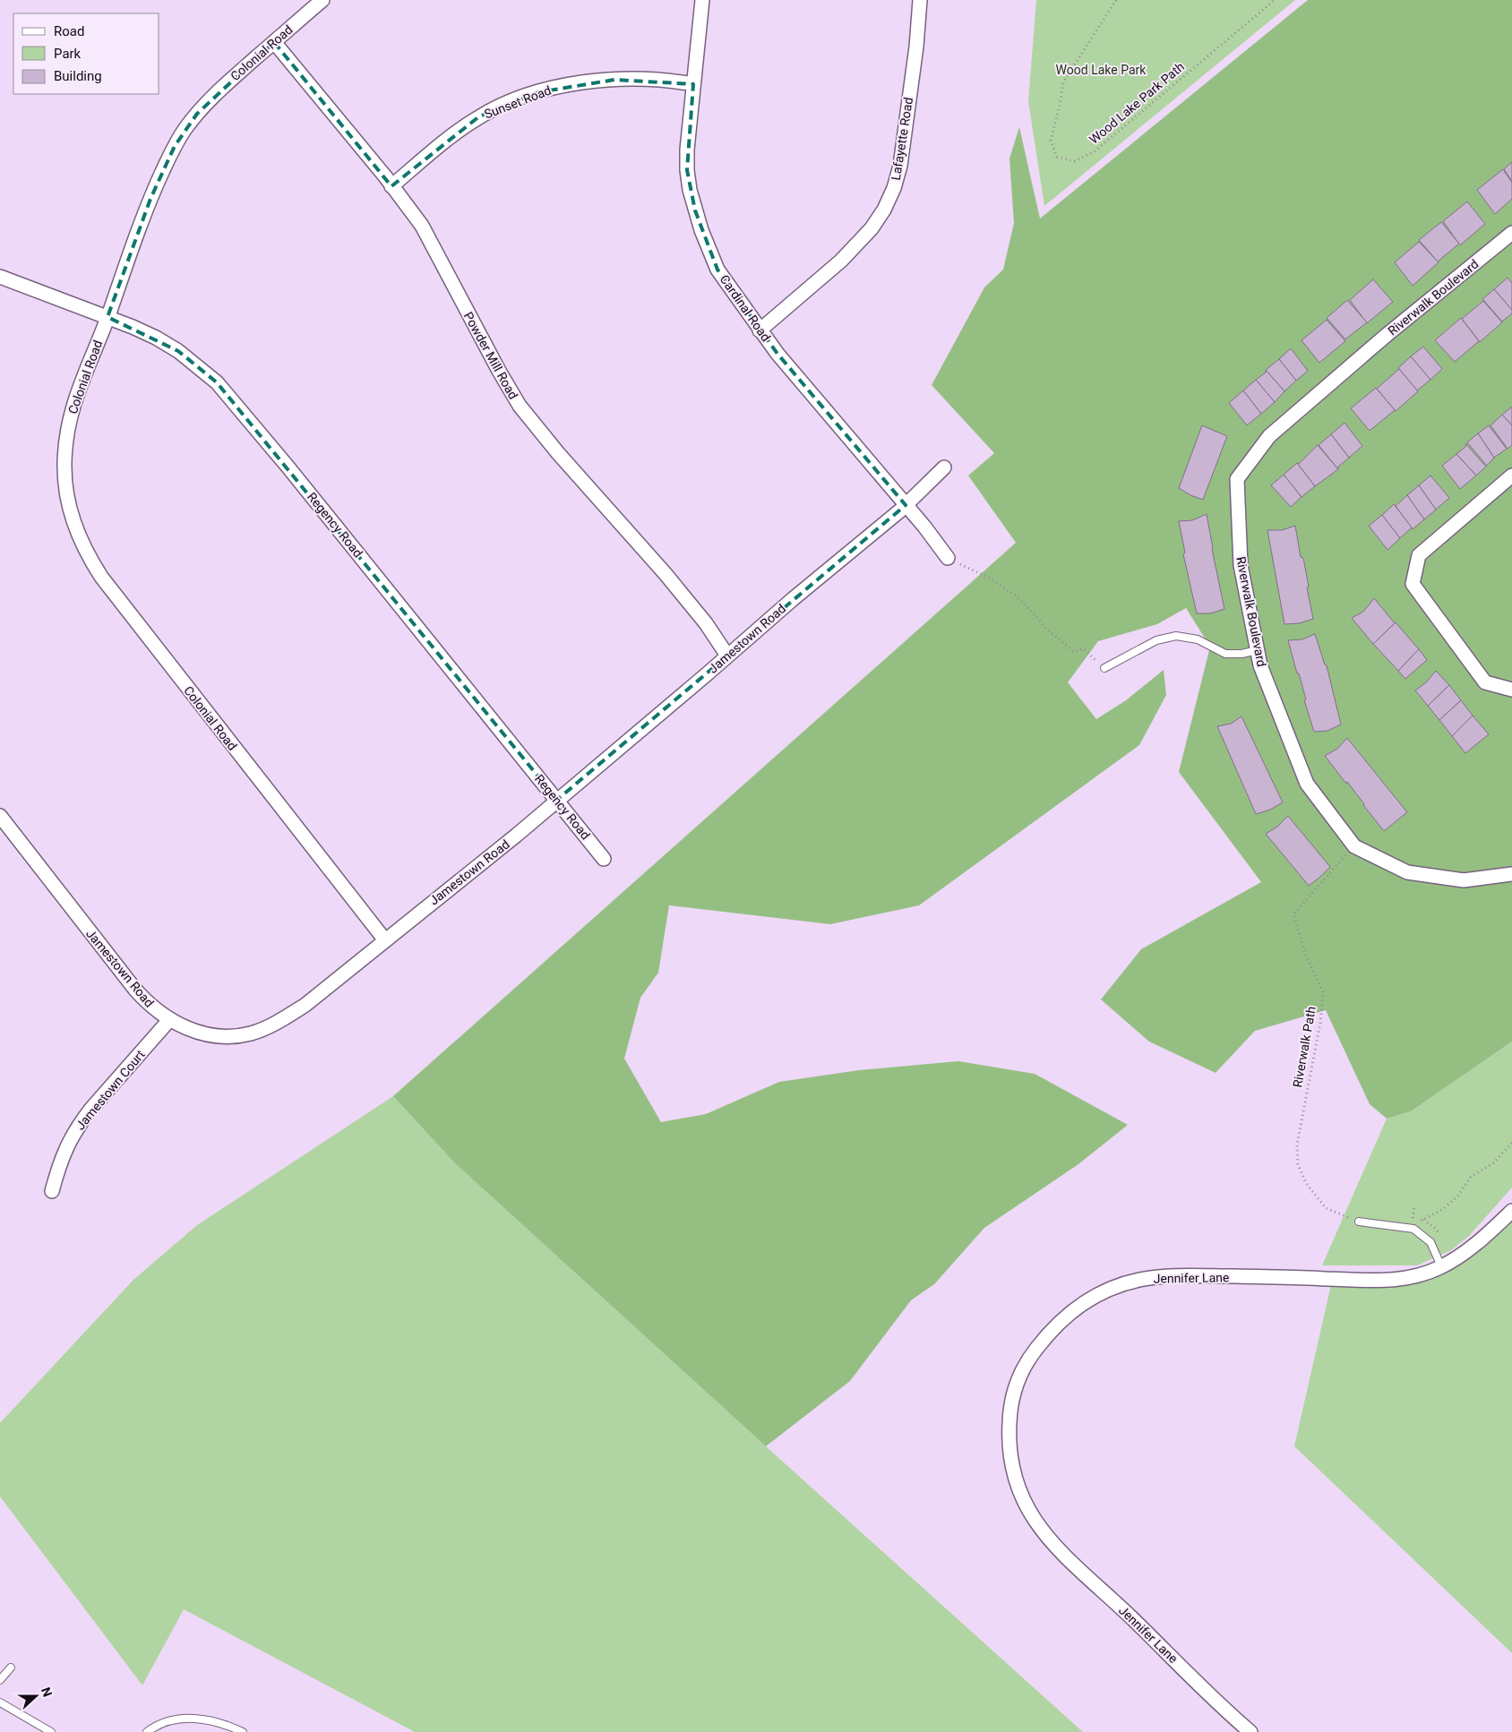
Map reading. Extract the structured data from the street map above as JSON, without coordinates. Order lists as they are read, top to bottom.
{
  "streets": {
    "street": [
      "Colonial Road",
      "Sunset Road",
      "Lafayette Road",
      "Riverwalk Boulevard",
      "Cardinal Road",
      "Powder Mill Road",
      "Regency Road",
      "Jamestown Road",
      "Jamestown Court",
      "Jennifer Lane"
    ],
    "path": ["Wood Lake Park Path", "Riverwalk Path"]
  },
  "crossings": [
    ["Colonial Road", "Powder Mill Road"],
    ["Colonial Road", "Regency Road"],
    ["Colonial Road", "Jamestown Road"],
    ["Sunset Road", "Cardinal Road"],
    ["Sunset Road", "Powder Mill Road"],
    ["Lafayette Road", "Cardinal Road"],
    ["Riverwalk Boulevard", "Riverwalk Path"],
    ["Cardinal Road", "Jamestown Road"],
    ["Powder Mill Road", "Jamestown Road"],
    ["Regency Road", "Jamestown Road"],
    ["Jamestown Road", "Jamestown Court"]
  ],
  "parks": ["Wood Lake Park"],
  "legend": ["Road", "Park", "Building"],
  "north": "right"
}
